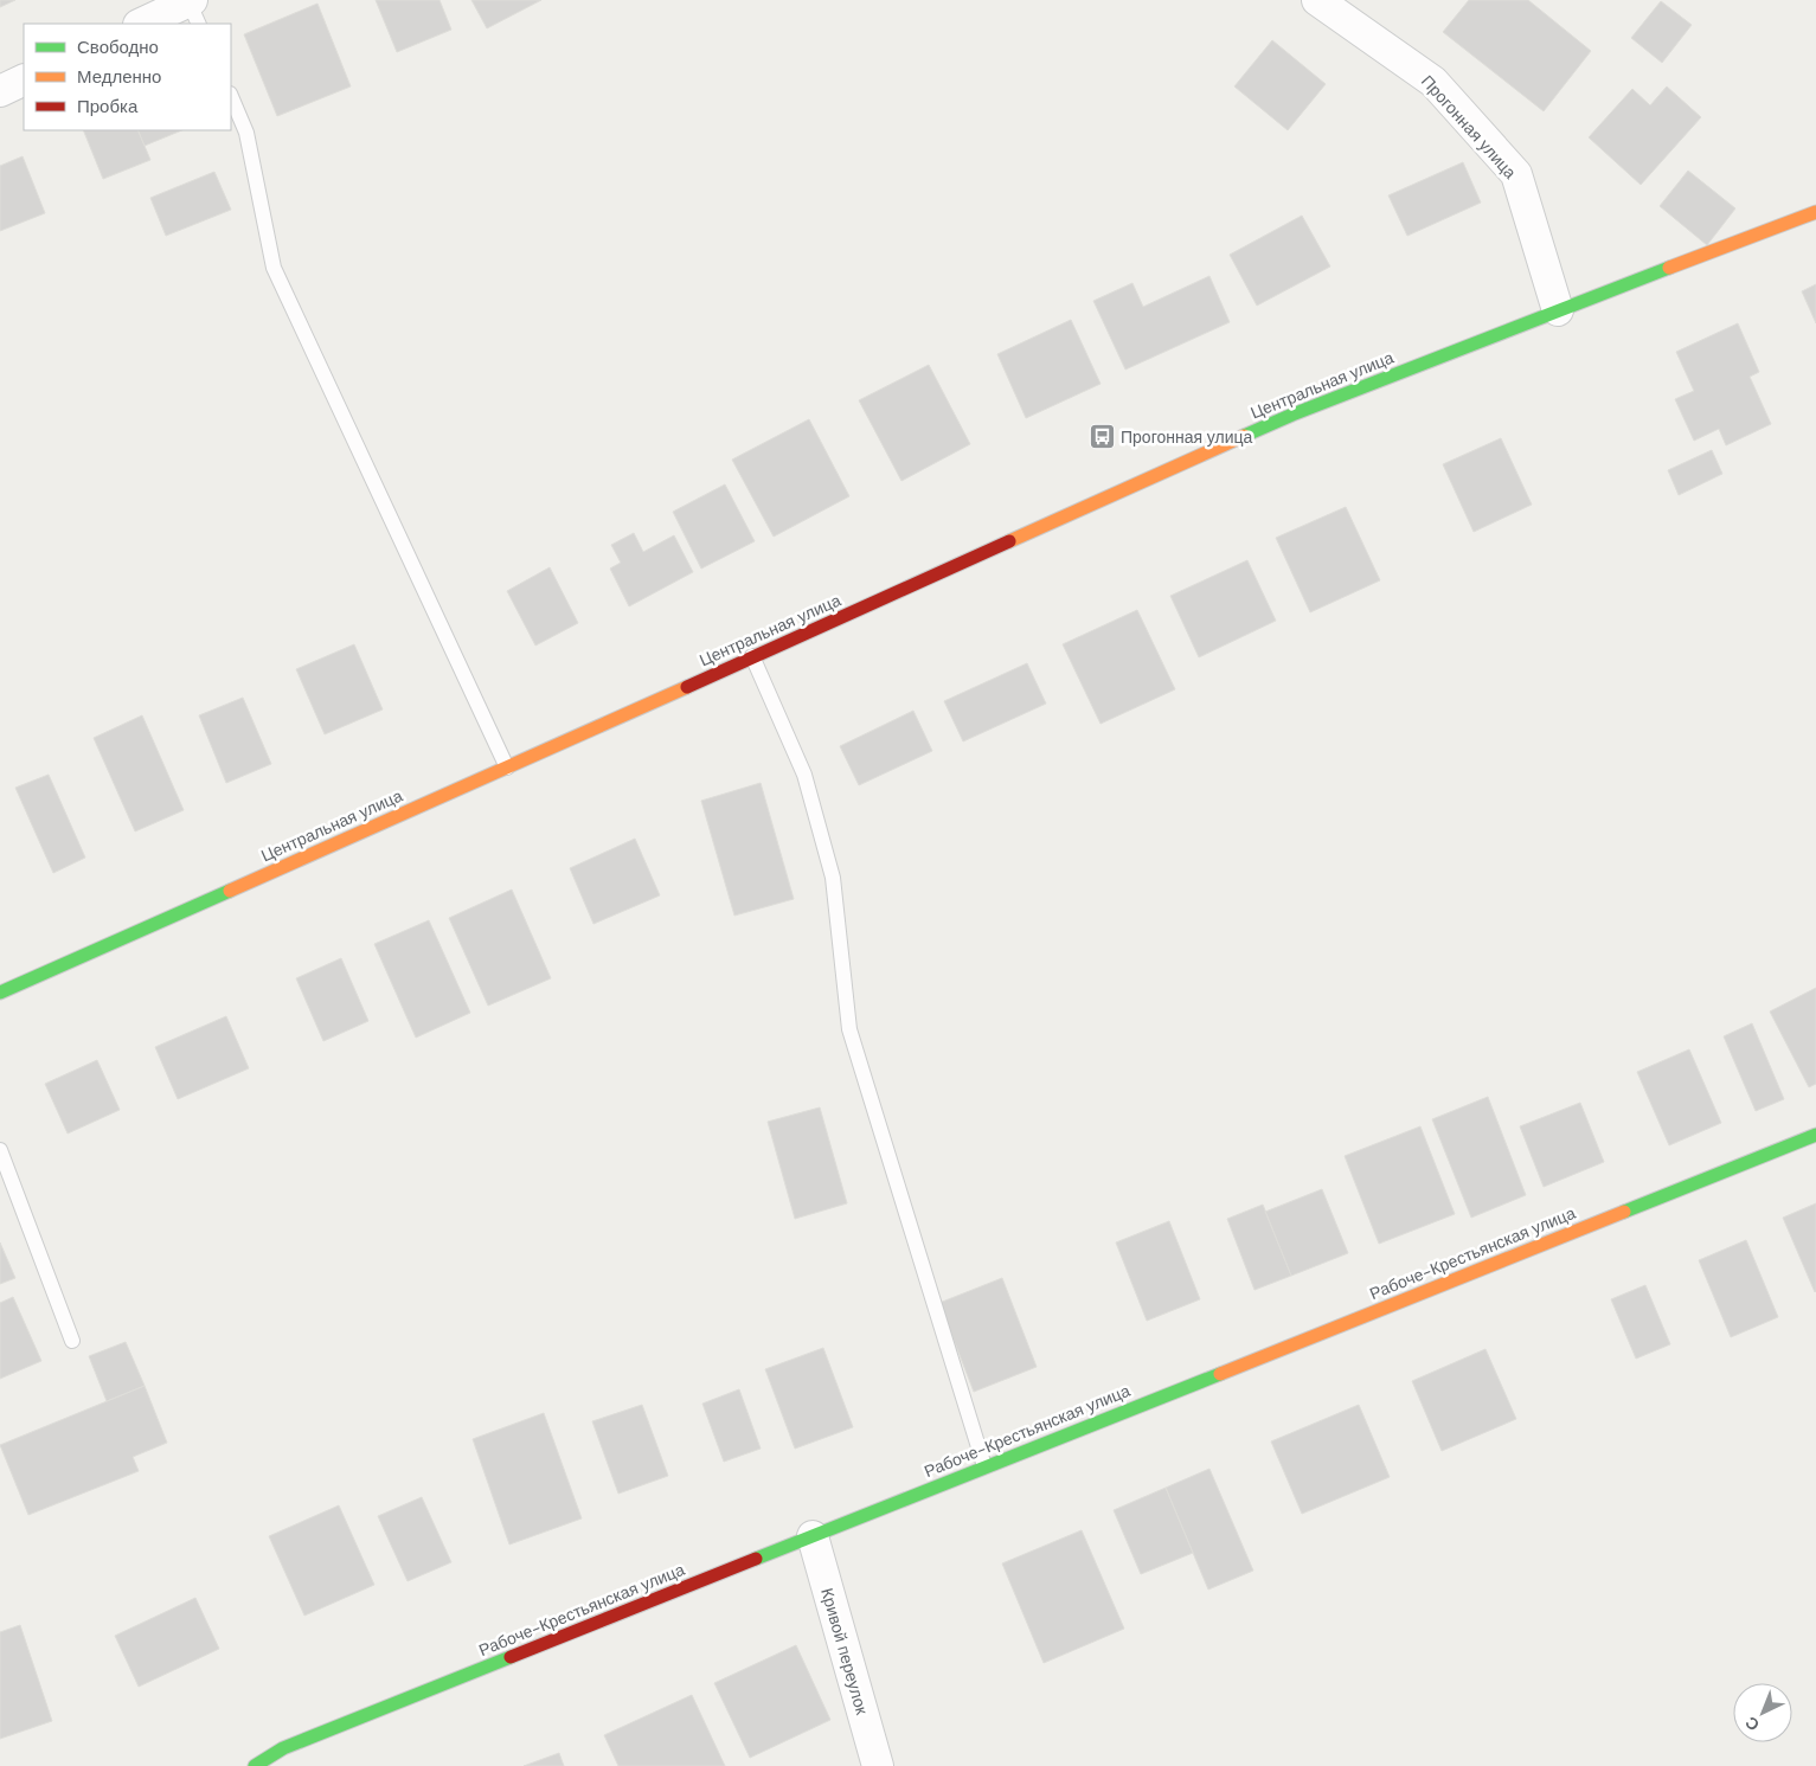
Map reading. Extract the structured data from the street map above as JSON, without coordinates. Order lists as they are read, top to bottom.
{
  "streets": {
    "street": [
      "Прогонная улица",
      "Центральная улица",
      "Рабоче-Крестьянская улица",
      "Кривой переулок"
    ]
  },
  "crossings": [
    ["Прогонная улица", "Центральная улица"],
    ["Рабоче-Крестьянская улица", "Кривой переулок"]
  ],
  "places": {
    "bus stop": ["Прогонная улица"]
  },
  "legend": ["Свободно", "Медленно", "Пробка"],
  "north": "bottom left"
}
